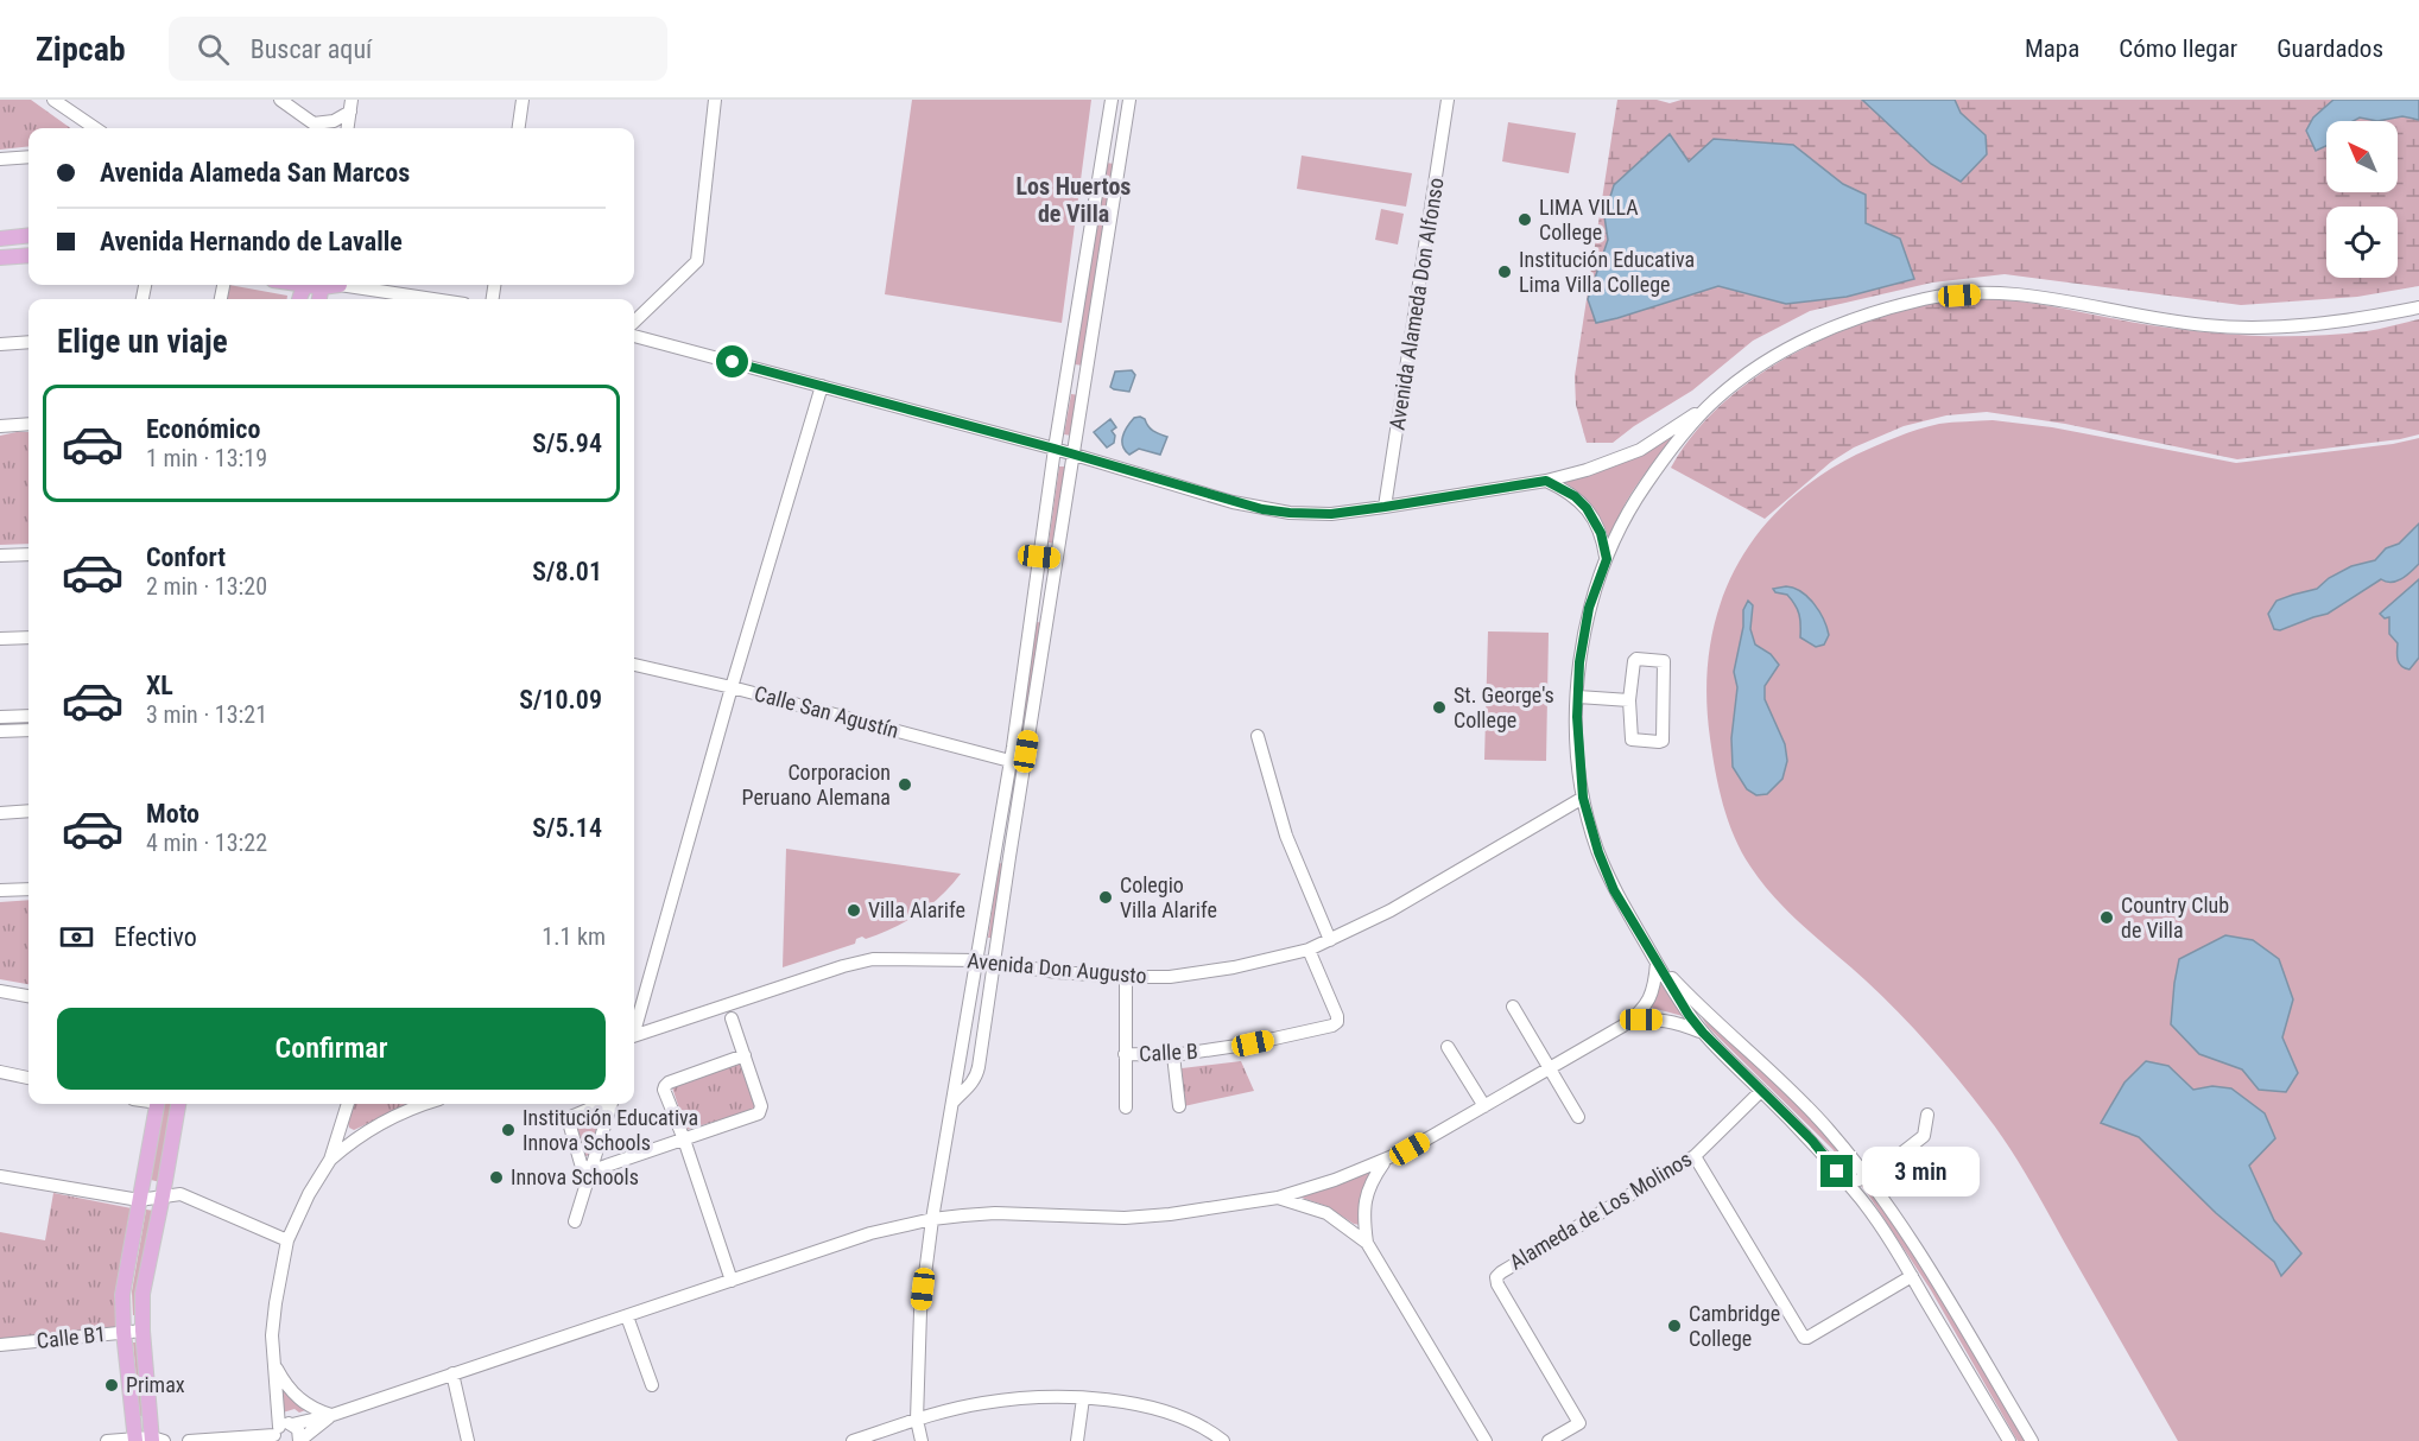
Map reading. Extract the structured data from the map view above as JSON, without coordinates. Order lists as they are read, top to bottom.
{
  "streets": {
    "street": [
      "Avenida Alameda Don Alfonso",
      "Calle San Agustín",
      "Avenida Don Augusto",
      "Calle B",
      "Alameda de Los Molinos",
      "Calle B1"
    ]
  },
  "crossings": [
    ["Avenida Don Augusto", "Calle B"]
  ],
  "districts": ["Los Huertos de Villa"],
  "places": [
    "LIMA VILLA College",
    "Institución Educativa Lima Villa College",
    "St. George's College",
    "Corporacion Peruano Alemana",
    "Colegio Villa Alarife",
    "Villa Alarife",
    "Country Club de Villa",
    "Institución Educativa Innova Schools",
    "Innova Schools",
    "Cambridge College",
    "Primax"
  ],
  "north": "top left",
  "page": {
    "header": "Zipcab",
    "search": "Buscar aquí",
    "nav": ["Mapa", "Cómo llegar", "Guardados"],
    "banner": ["Avenida Alameda San Marcos", "Avenida Hernando de Lavalle"],
    "heading": "Elige un viaje",
    "list": [
      {
        "name": "Económico",
        "note": "1 min · 13:19",
        "value": "S/5.94"
      },
      {
        "name": "Confort",
        "note": "2 min · 13:20",
        "value": "S/8.01"
      },
      {
        "name": "XL",
        "note": "3 min · 13:21",
        "value": "S/10.09"
      },
      {
        "name": "Moto",
        "note": "4 min · 13:22",
        "value": "S/5.14"
      }
    ],
    "pay": ["Efectivo", "1.1 km"],
    "buttons": "Confirmar",
    "bubble": "3 min"
  }
}
